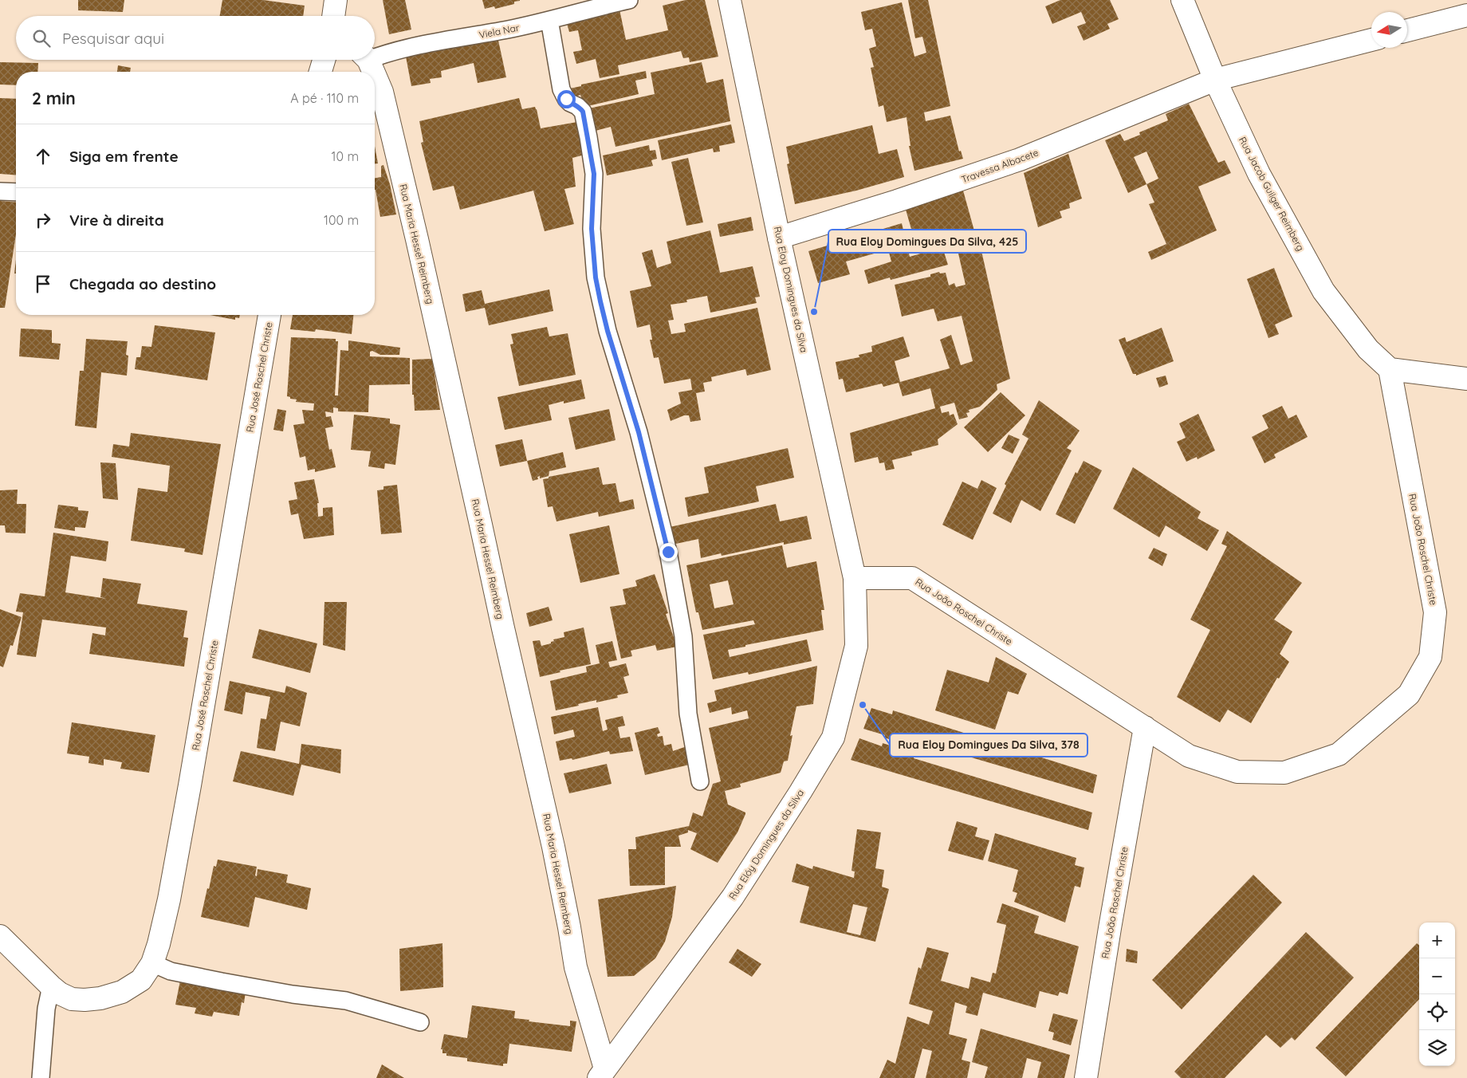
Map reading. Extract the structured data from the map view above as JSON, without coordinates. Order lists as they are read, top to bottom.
{
  "streets": {
    "street": [
      "Travessa Albacete",
      "Rua Jacob Guilger Reimberg",
      "Rua Maria Hessel Reimberg",
      "Rua Eloy Domingues da Silva",
      "Rua José Roschel Christe",
      "Rua João Roschel Christe",
      "Rua Elóy Domingues da Silva"
    ],
    "lane": ["Viela Nar"]
  },
  "crossings": [
    ["Travessa Albacete", "Rua Jacob Guilger Reimberg"],
    ["Travessa Albacete", "Rua Eloy Domingues da Silva"],
    ["Rua Jacob Guilger Reimberg", "Rua João Roschel Christe"],
    ["Rua Maria Hessel Reimberg", "Rua Elóy Domingues da Silva"],
    ["Rua Eloy Domingues da Silva", "Rua João Roschel Christe"],
    ["Rua Eloy Domingues da Silva", "Rua Elóy Domingues da Silva"],
    ["Rua João Roschel Christe", "Rua Elóy Domingues da Silva"]
  ],
  "places": ["Rua Eloy Domingues Da Silva, 425", "Rua Eloy Domingues Da Silva, 378"],
  "north": "left",
  "page": {
    "search": "Pesquisar aqui",
    "heading": ["2 min", "A pé · 110 m"],
    "list": [
      ["Siga em frente", "10 m"],
      ["Vire à direita", "100 m"],
      "Chegada ao destino"
    ],
    "map_buttons": ["+", "−"]
  }
}
